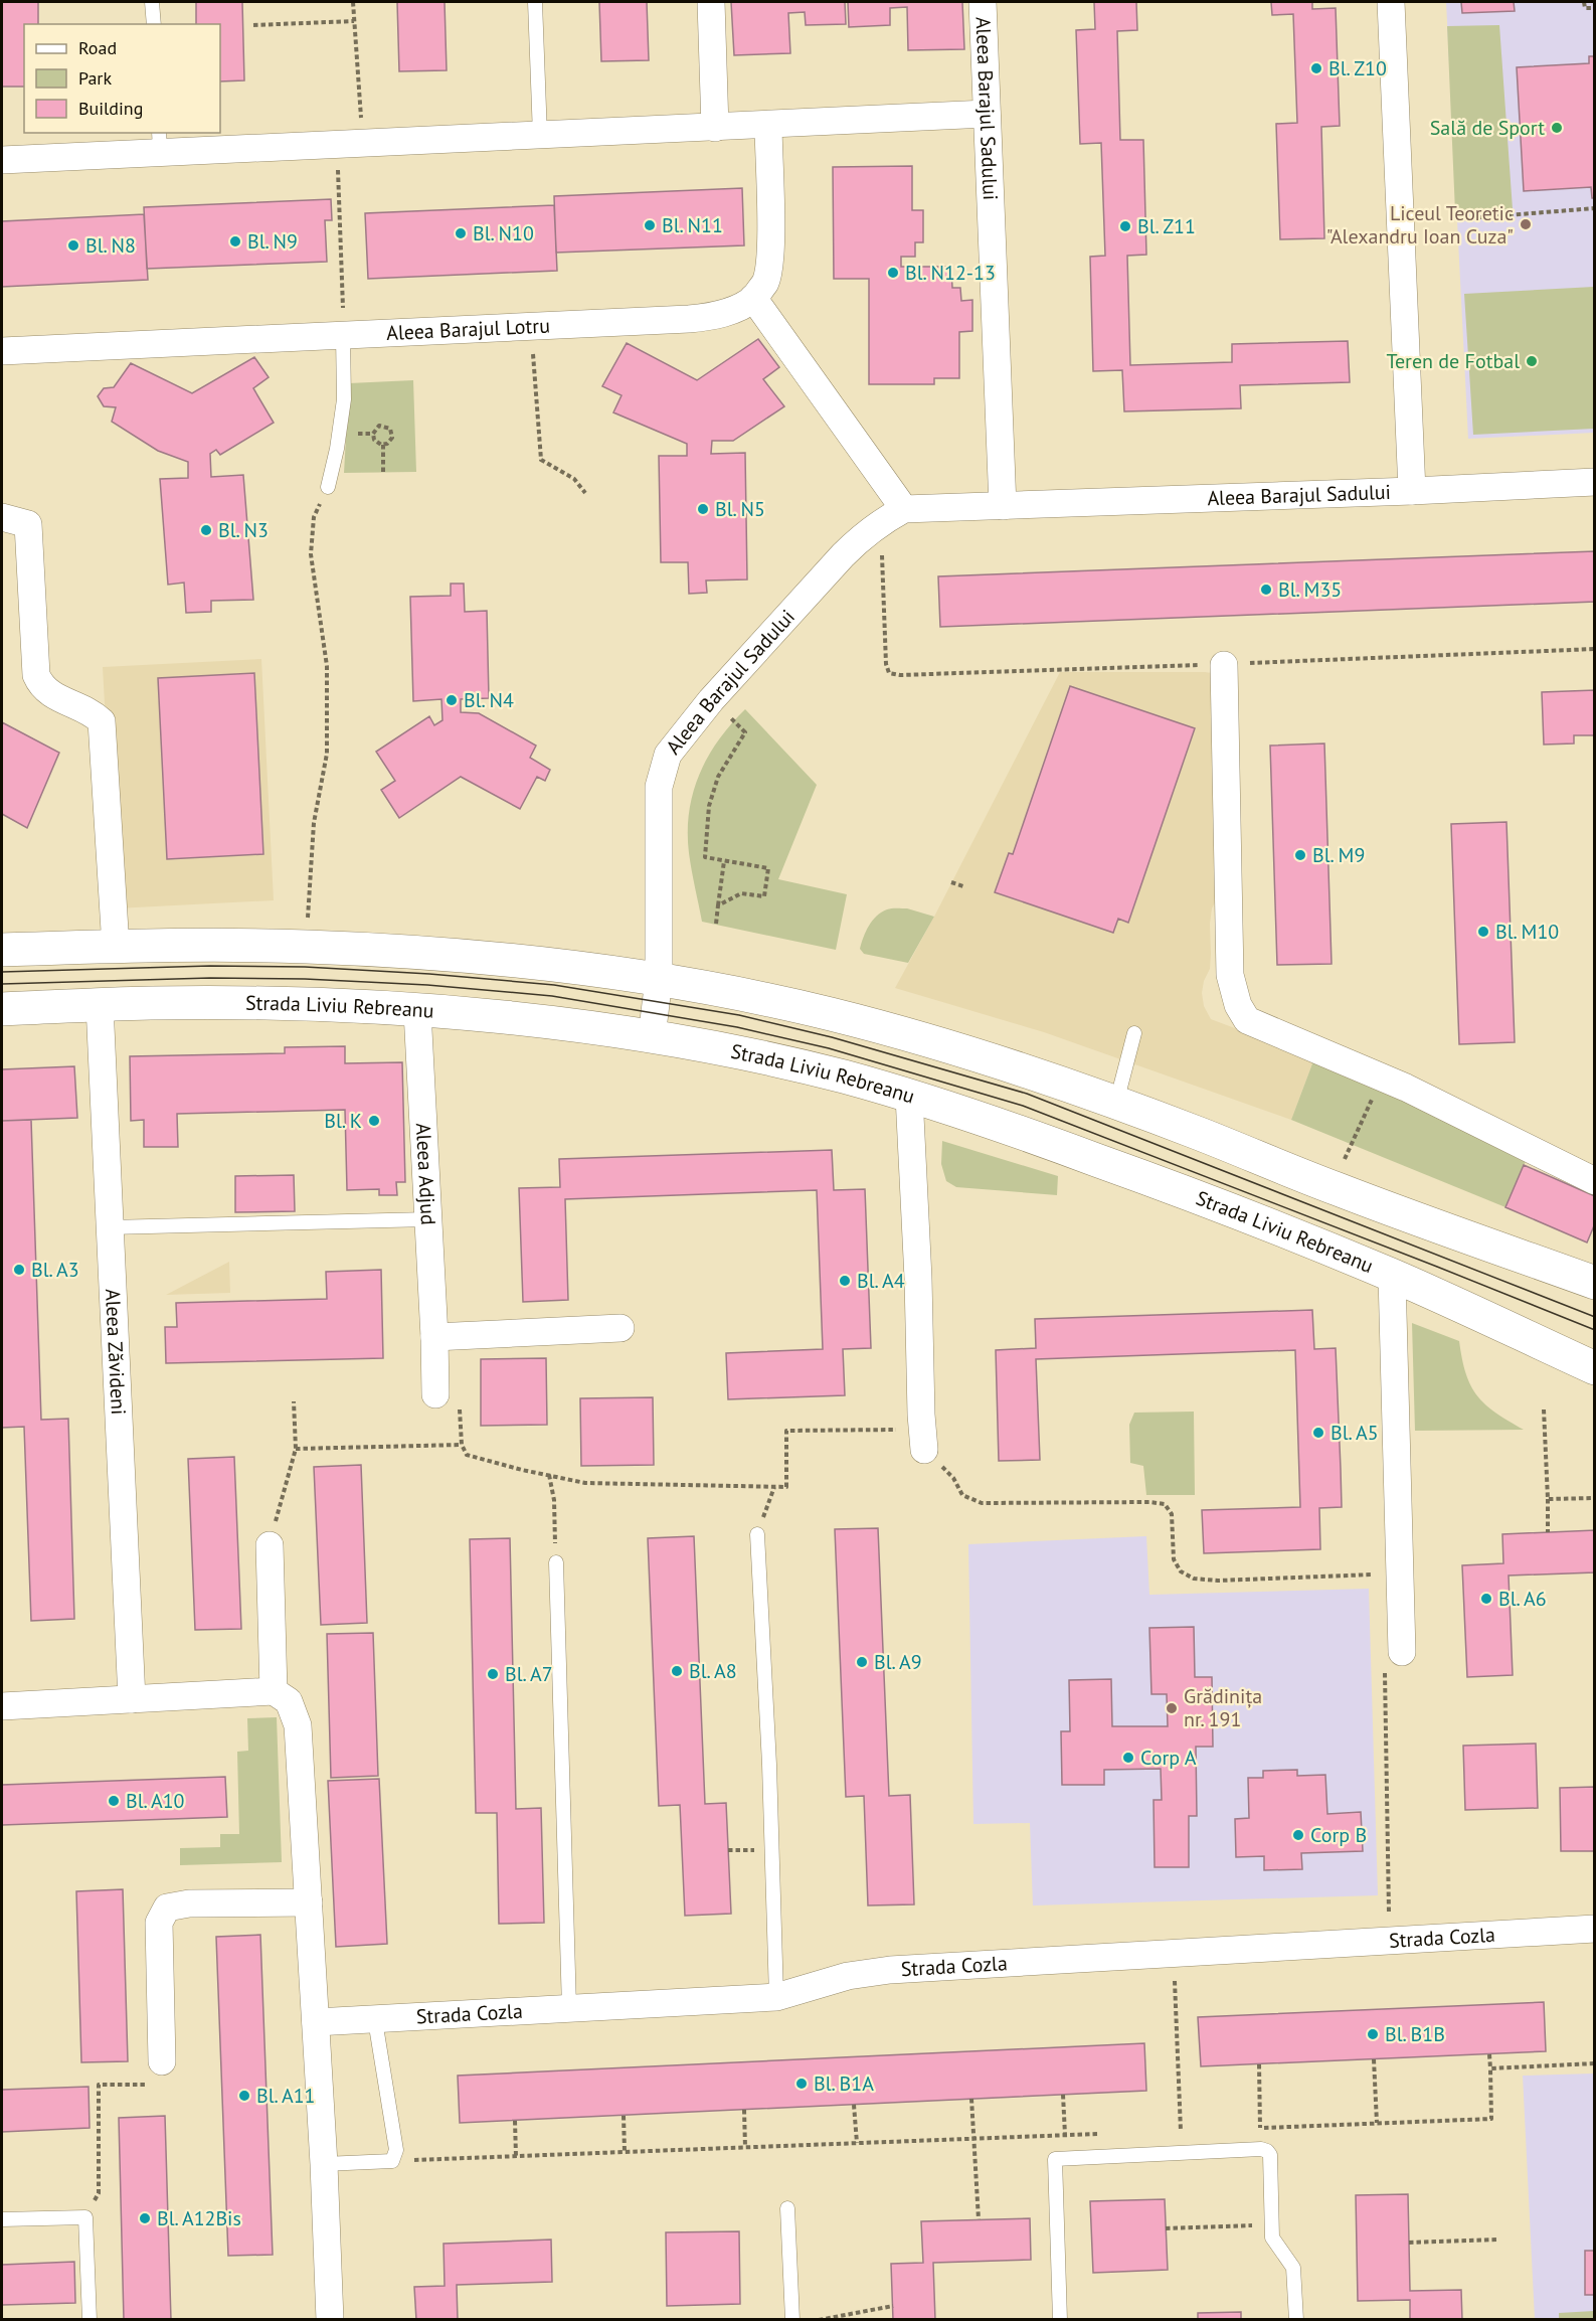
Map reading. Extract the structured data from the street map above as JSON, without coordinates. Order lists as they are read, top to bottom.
{
  "streets": {
    "street": [
      "Aleea Barajul Sadului",
      "Aleea Barajul Lotru",
      "Strada Liviu Rebreanu",
      "Aleea Adjud",
      "Aleea Zăvideni",
      "Strada Cozla"
    ]
  },
  "crossings": [
    ["Aleea Barajul Sadului", "Strada Liviu Rebreanu"],
    ["Strada Liviu Rebreanu", "Aleea Adjud"],
    ["Strada Liviu Rebreanu", "Aleea Zăvideni"]
  ],
  "places": [
    "Bl. Z10",
    "Sală de Sport",
    "Liceul Teoretic \"Alexandru Ioan Cuza\"",
    "Bl. N11",
    "Bl. Z11",
    "Bl. N10",
    "Bl. N9",
    "Bl. N8",
    "Bl. N12-13",
    "Teren de Fotbal",
    "Bl. N5",
    "Bl. N3",
    "Bl. M35",
    "Bl. N4",
    "Bl. M9",
    "Bl. M10",
    "Bl. K",
    "Bl. A3",
    "Bl. A4",
    "Bl. A5",
    "Bl. A6",
    "Bl. A9",
    "Bl. A8",
    "Bl. A7",
    "Grădinița nr. 191",
    "Corp A",
    "Bl. A10",
    "Corp B",
    "Bl. B1B",
    "Bl. B1A",
    "Bl. A11",
    "Bl. A12Bis"
  ],
  "legend": ["Road", "Park", "Building"]
}
